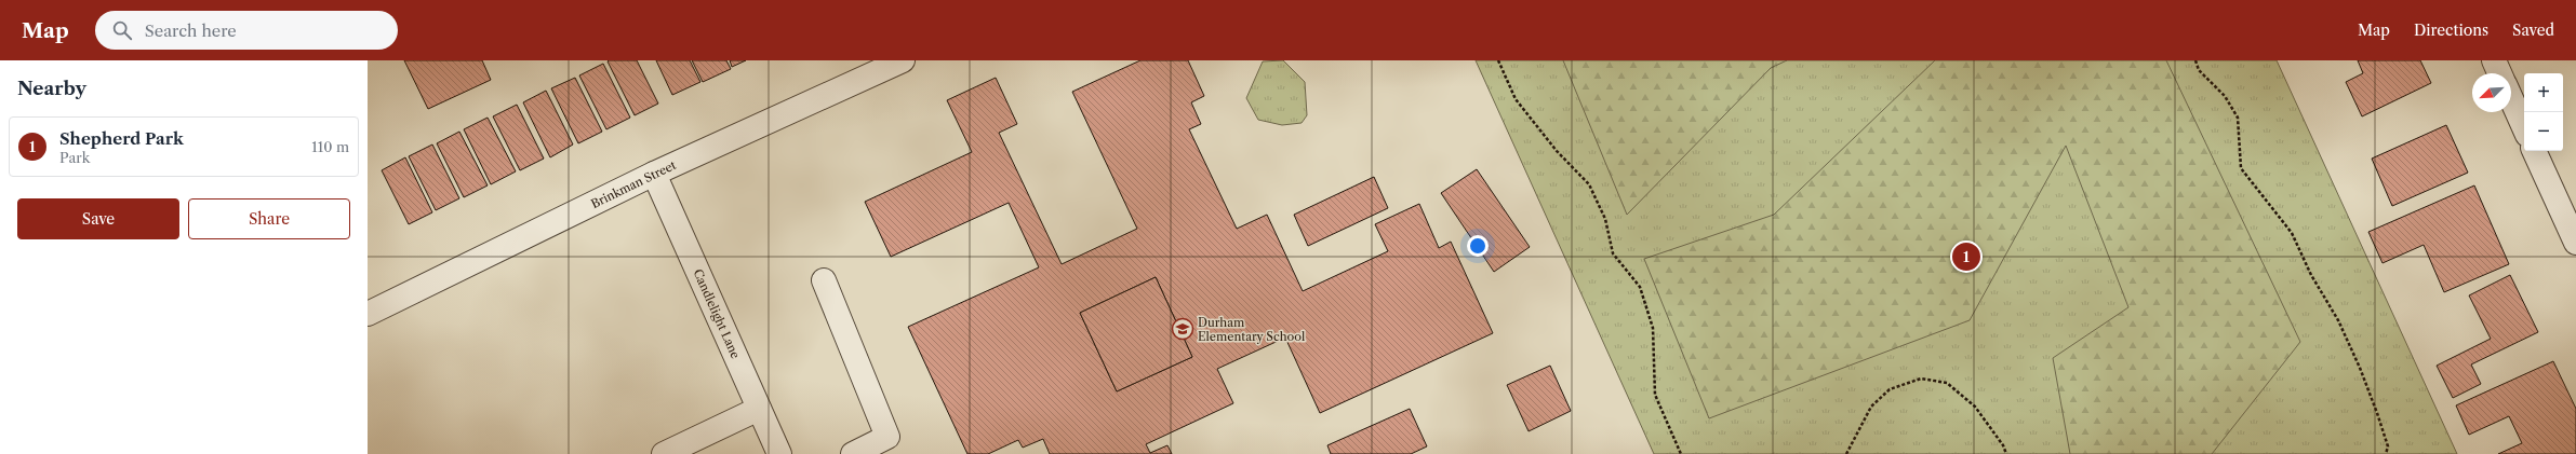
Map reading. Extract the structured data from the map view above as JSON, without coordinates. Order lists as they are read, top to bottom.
{
  "streets": {
    "street": ["Brinkman Street", "Candlelight Lane"]
  },
  "crossings": [
    ["Brinkman Street", "Candlelight Lane"]
  ],
  "places": {
    "school or university": ["Durham Elementary School"]
  },
  "north": "bottom left",
  "page": {
    "header": "Map",
    "search": "Search here",
    "nav": ["Map", "Directions", "Saved"],
    "heading": "Nearby",
    "map_buttons": ["+", "−"],
    "list": [
      {
        "mark": "1",
        "name": "Shepherd Park",
        "note": "Park",
        "value": "110 m"
      }
    ],
    "buttons": ["Save", "Share"],
    "pins": "1"
  }
}
